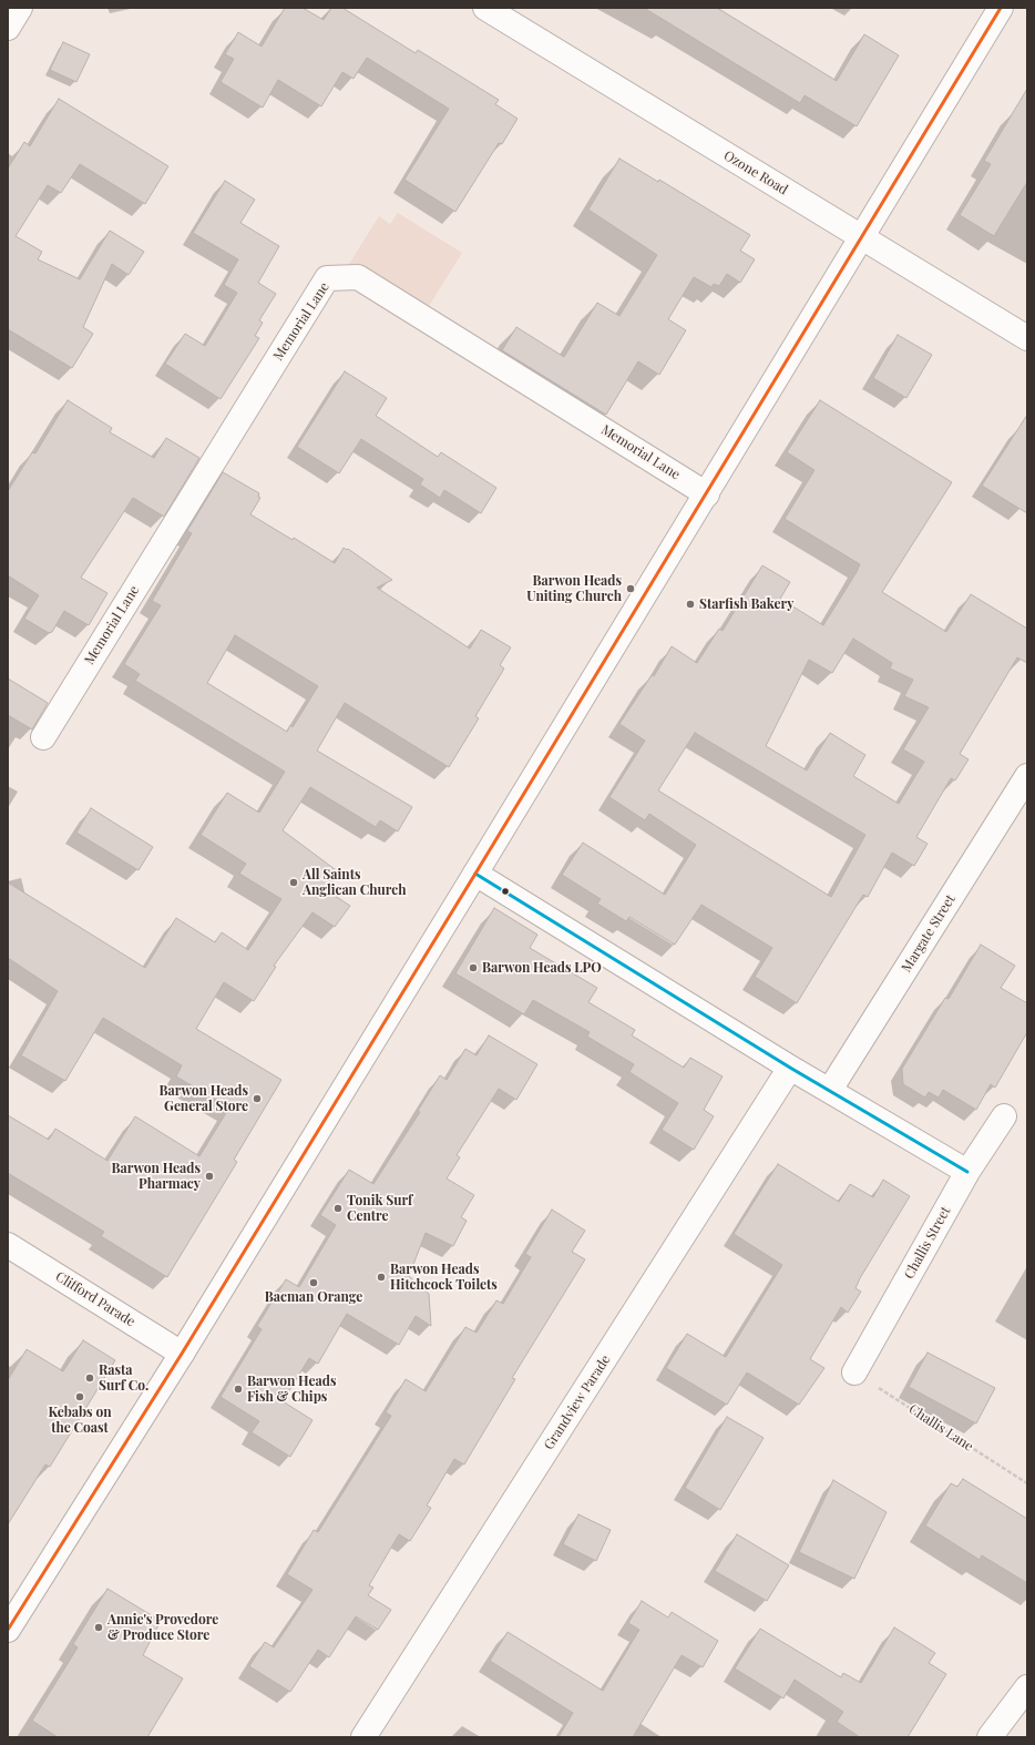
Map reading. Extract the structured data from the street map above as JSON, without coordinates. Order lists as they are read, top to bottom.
{
  "streets": {
    "street": [
      "Ozone Road",
      "Memorial Lane",
      "Margate Street",
      "Challis Street",
      "Clifford Parade",
      "Grandview Parade"
    ],
    "path": ["Challis Lane"]
  },
  "crossings": [
    ["Challis Street", "Challis Lane"]
  ],
  "places": [
    "Barwon Heads Uniting Church",
    "Starfish Bakery",
    "All Saints Anglican Church",
    "Barwon Heads LPO",
    "Barwon Heads General Store",
    "Barwon Heads Pharmacy",
    "Tonik Surf Centre",
    "Barwon Heads Hitchcock Toilets",
    "Bacman Orange",
    "Rasta Surf Co.",
    "Barwon Heads Fish & Chips",
    "Kebabs on the Coast",
    "Annie's Provedore & Produce Store"
  ]
}
